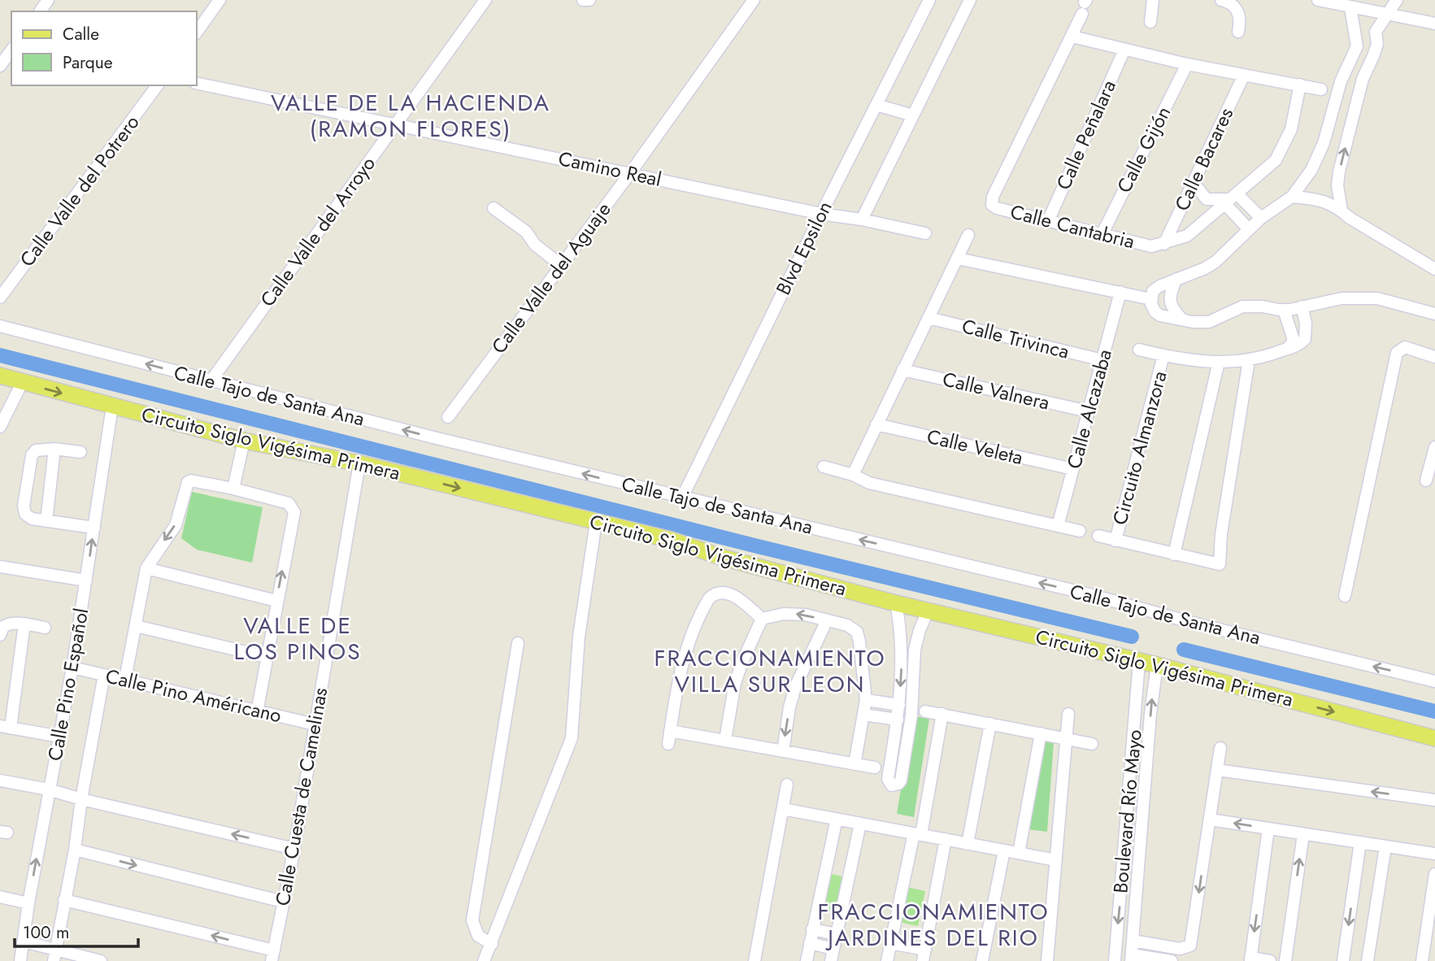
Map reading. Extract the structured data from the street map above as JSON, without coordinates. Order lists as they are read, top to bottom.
{
  "streets": {
    "main road": ["Circuito Siglo Vigésima Primera"],
    "street": [
      "Calle Peñalara",
      "Calle Gijón",
      "Calle Bacares",
      "Camino Real",
      "Calle Valle del Potrero",
      "Calle Cantabria",
      "Calle Valle del Arroyo",
      "Blvd Epsilon",
      "Calle Valle del Aguaje",
      "Calle Trivinca",
      "Calle Valnera",
      "Calle Tajo de Santa Ana",
      "Calle Alcazaba",
      "Calle Veleta",
      "Circuito Almanzora",
      "Calle Pino Español",
      "Calle Pino Américano",
      "Calle Cuesta de Camelinas",
      "Boulevard Río Mayo"
    ]
  },
  "crossings": [
    ["Calle Peñalara", "Calle Cantabria"],
    ["Calle Gijón", "Calle Cantabria"],
    ["Calle Bacares", "Calle Cantabria"],
    ["Camino Real", "Calle Valle del Arroyo"],
    ["Camino Real", "Blvd Epsilon"],
    ["Camino Real", "Calle Valle del Aguaje"],
    ["Calle Valle del Arroyo", "Calle Tajo de Santa Ana"],
    ["Blvd Epsilon", "Calle Tajo de Santa Ana"],
    ["Calle Trivinca", "Calle Alcazaba"],
    ["Calle Valnera", "Calle Alcazaba"],
    ["Calle Alcazaba", "Calle Veleta"],
    ["Circuito Siglo Vigésima Primera", "Calle Pino Español"],
    ["Circuito Siglo Vigésima Primera", "Calle Cuesta de Camelinas"],
    ["Circuito Siglo Vigésima Primera", "Boulevard Río Mayo"],
    ["Calle Pino Español", "Calle Pino Américano"],
    ["Calle Pino Américano", "Calle Cuesta de Camelinas"]
  ],
  "one_way": ["Calle Tajo de Santa Ana", "Circuito Siglo Vigésima Primera"],
  "districts": [
    "VALLE DE LA HACIENDA (RAMON FLORES)",
    "VALLE DE LOS PINOS",
    "FRACCIONAMIENTO VILLA SUR LEON",
    "FRACCIONAMIENTO JARDINES DEL RIO"
  ],
  "legend": ["Calle", "Parque"],
  "scale_bar": "100 m"
}
